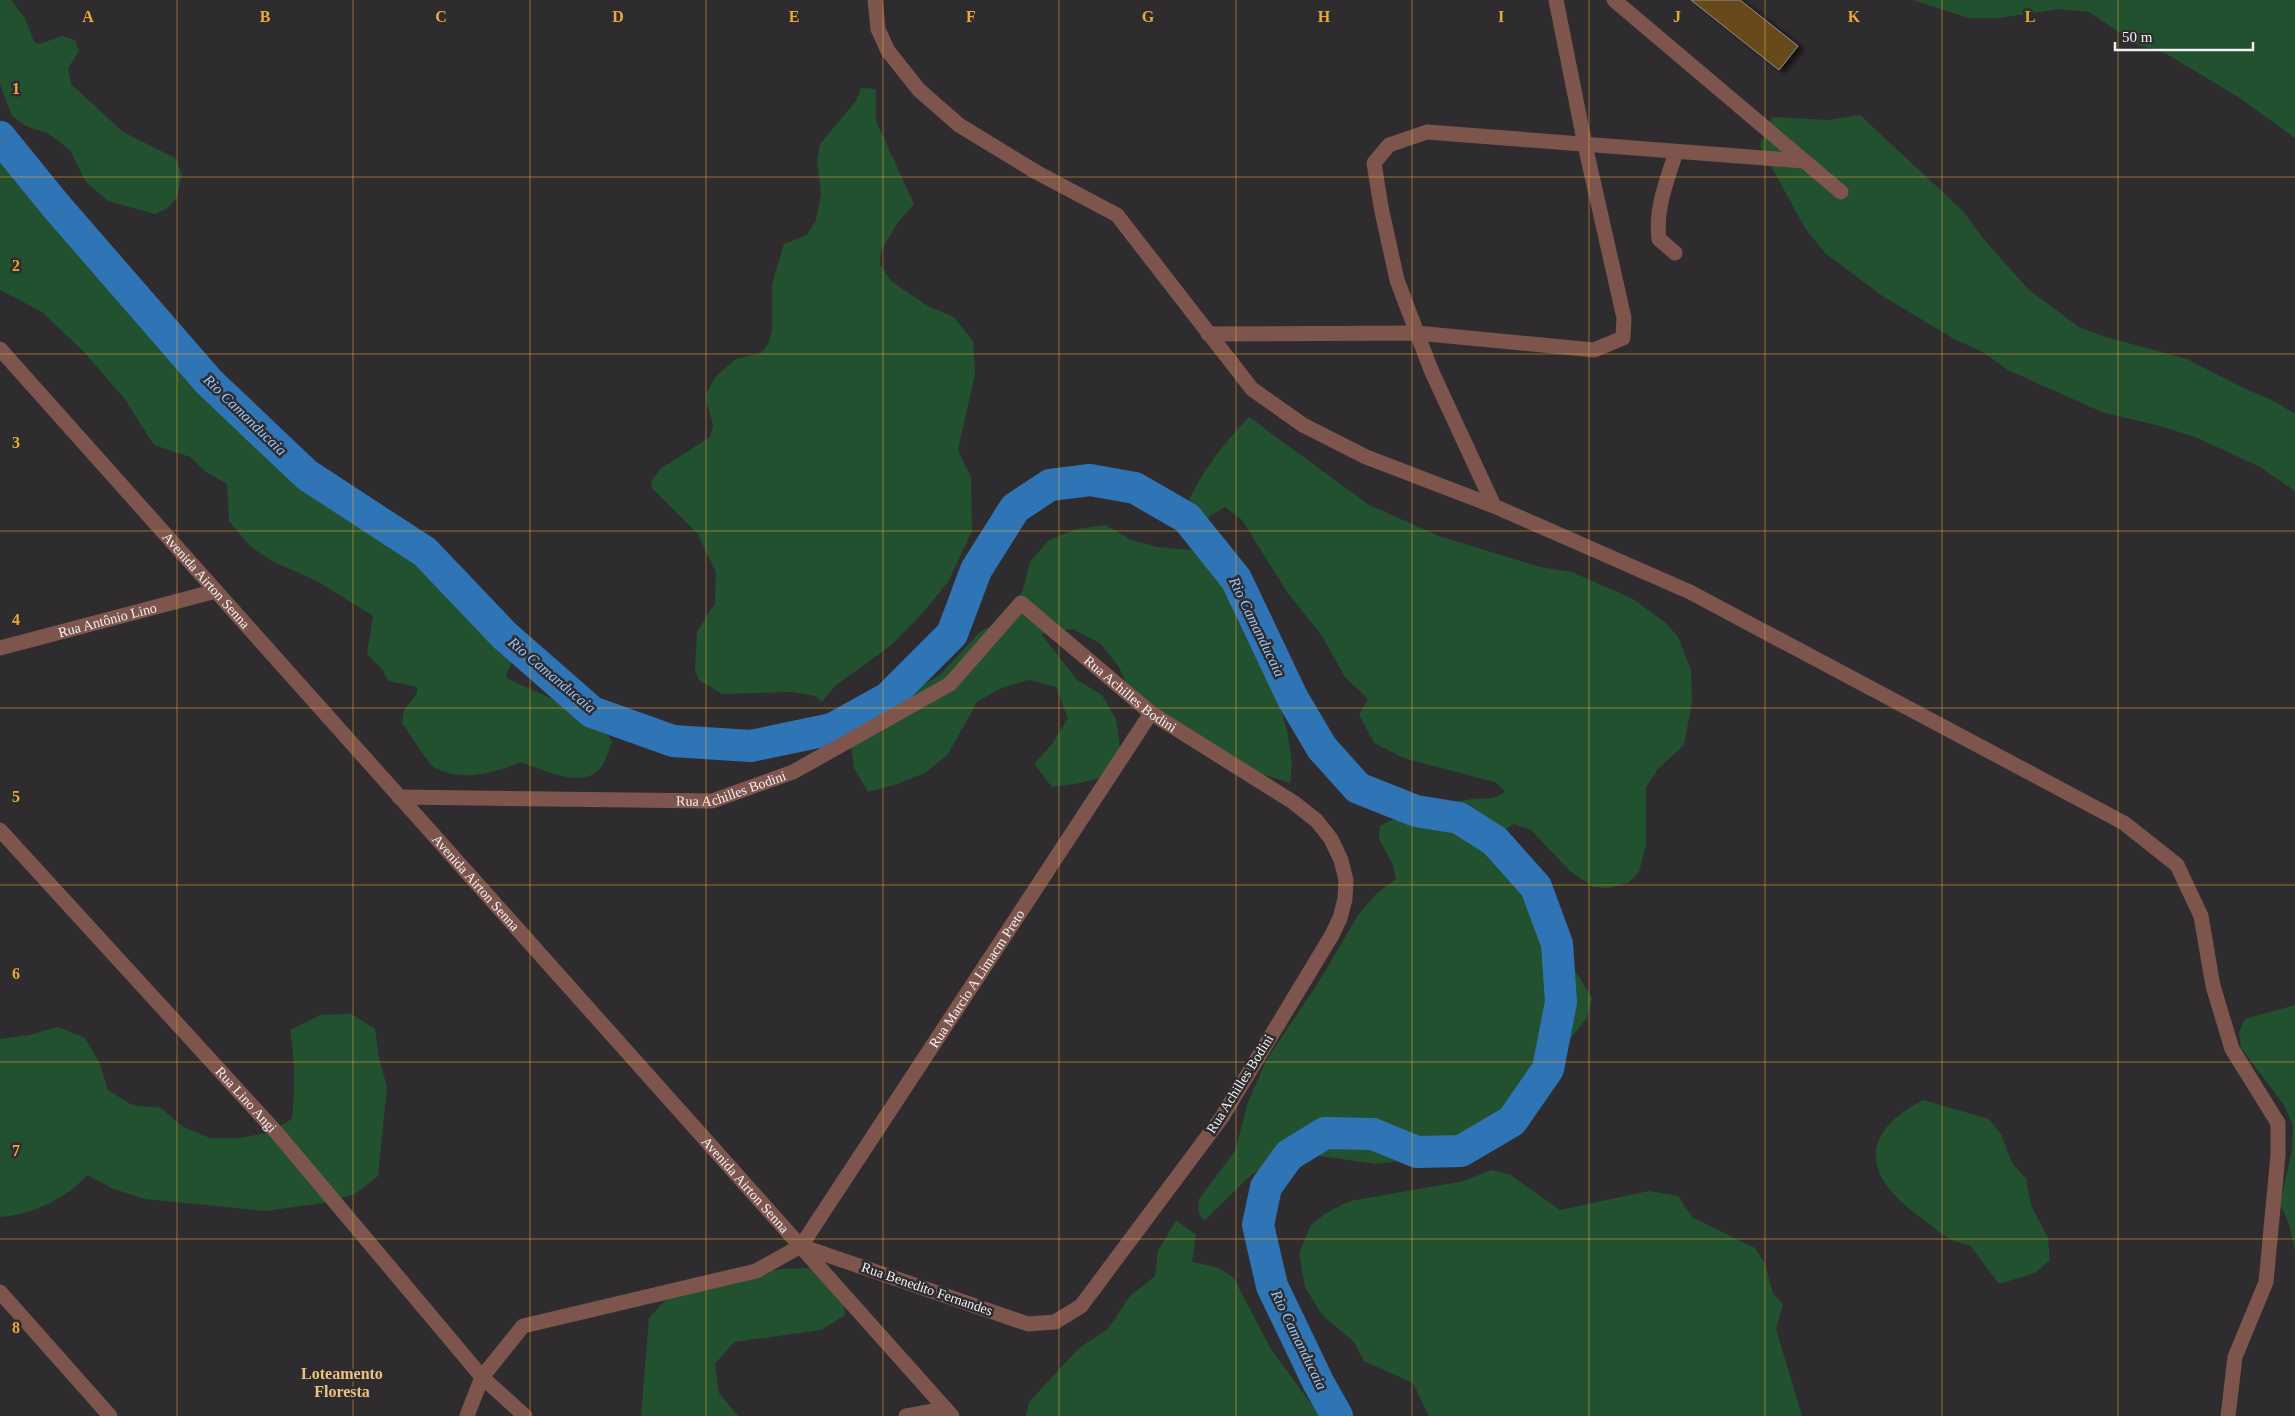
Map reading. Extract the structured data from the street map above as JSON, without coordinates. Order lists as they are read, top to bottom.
{
  "streets": {
    "street": [
      "Avenida Airton Senna",
      "Rua Antônio Lino",
      "Rua Achilles Bodini",
      "Rua Marcio A Limacm Preto",
      "Rua Lino Angi",
      "Rua Benedito Fernandes"
    ]
  },
  "crossings": [
    ["Avenida Airton Senna", "Rua Antônio Lino"],
    ["Avenida Airton Senna", "Rua Achilles Bodini"],
    ["Avenida Airton Senna", "Rua Marcio A Limacm Preto"],
    ["Avenida Airton Senna", "Rua Benedito Fernandes"],
    ["Rua Achilles Bodini", "Rua Marcio A Limacm Preto"],
    ["Rua Achilles Bodini", "Rua Benedito Fernandes"],
    ["Rua Marcio A Limacm Preto", "Rua Benedito Fernandes"]
  ],
  "districts": ["Loteamento Floresta"],
  "water": ["Rio Camanducaia"],
  "scale_bar": "50 m",
  "grid": {
    "columns": [
      "A",
      "B",
      "C",
      "D",
      "E",
      "F",
      "G",
      "H",
      "I",
      "J",
      "K",
      "L"
    ],
    "rows": [
      "1",
      "2",
      "3",
      "4",
      "5",
      "6",
      "7",
      "8"
    ]
  }
}
